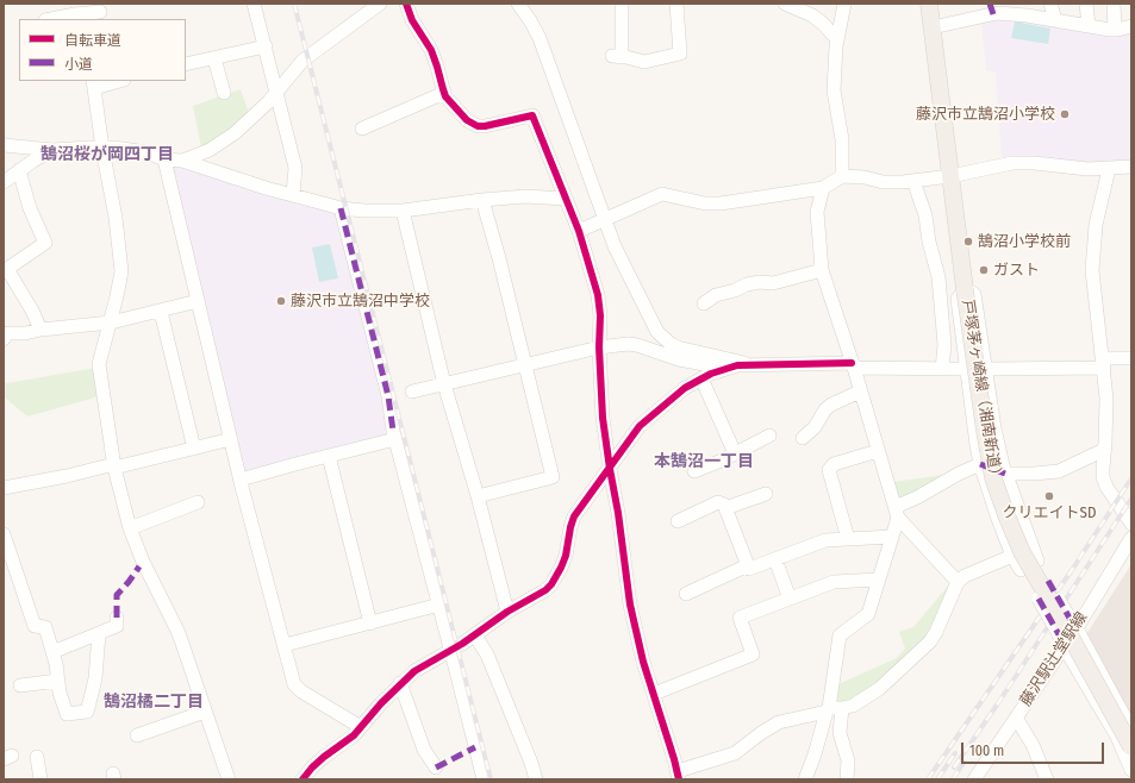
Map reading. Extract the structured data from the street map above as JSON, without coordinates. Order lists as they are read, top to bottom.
{
  "streets": {
    "main road": ["戸塚茅ヶ崎線（湘南新道）"],
    "street": ["藤沢駅辻堂駅線"]
  },
  "districts": ["鵠沼桜が岡四丁目", "本鵠沼一丁目", "鵠沼橘二丁目"],
  "places": [
    "藤沢市立鵠沼小学校",
    "鵠沼小学校前",
    "ガスト",
    "藤沢市立鵠沼中学校",
    "クリエイトSD"
  ],
  "legend": ["自転車道", "小道"],
  "scale_bar": "100 m"
}
